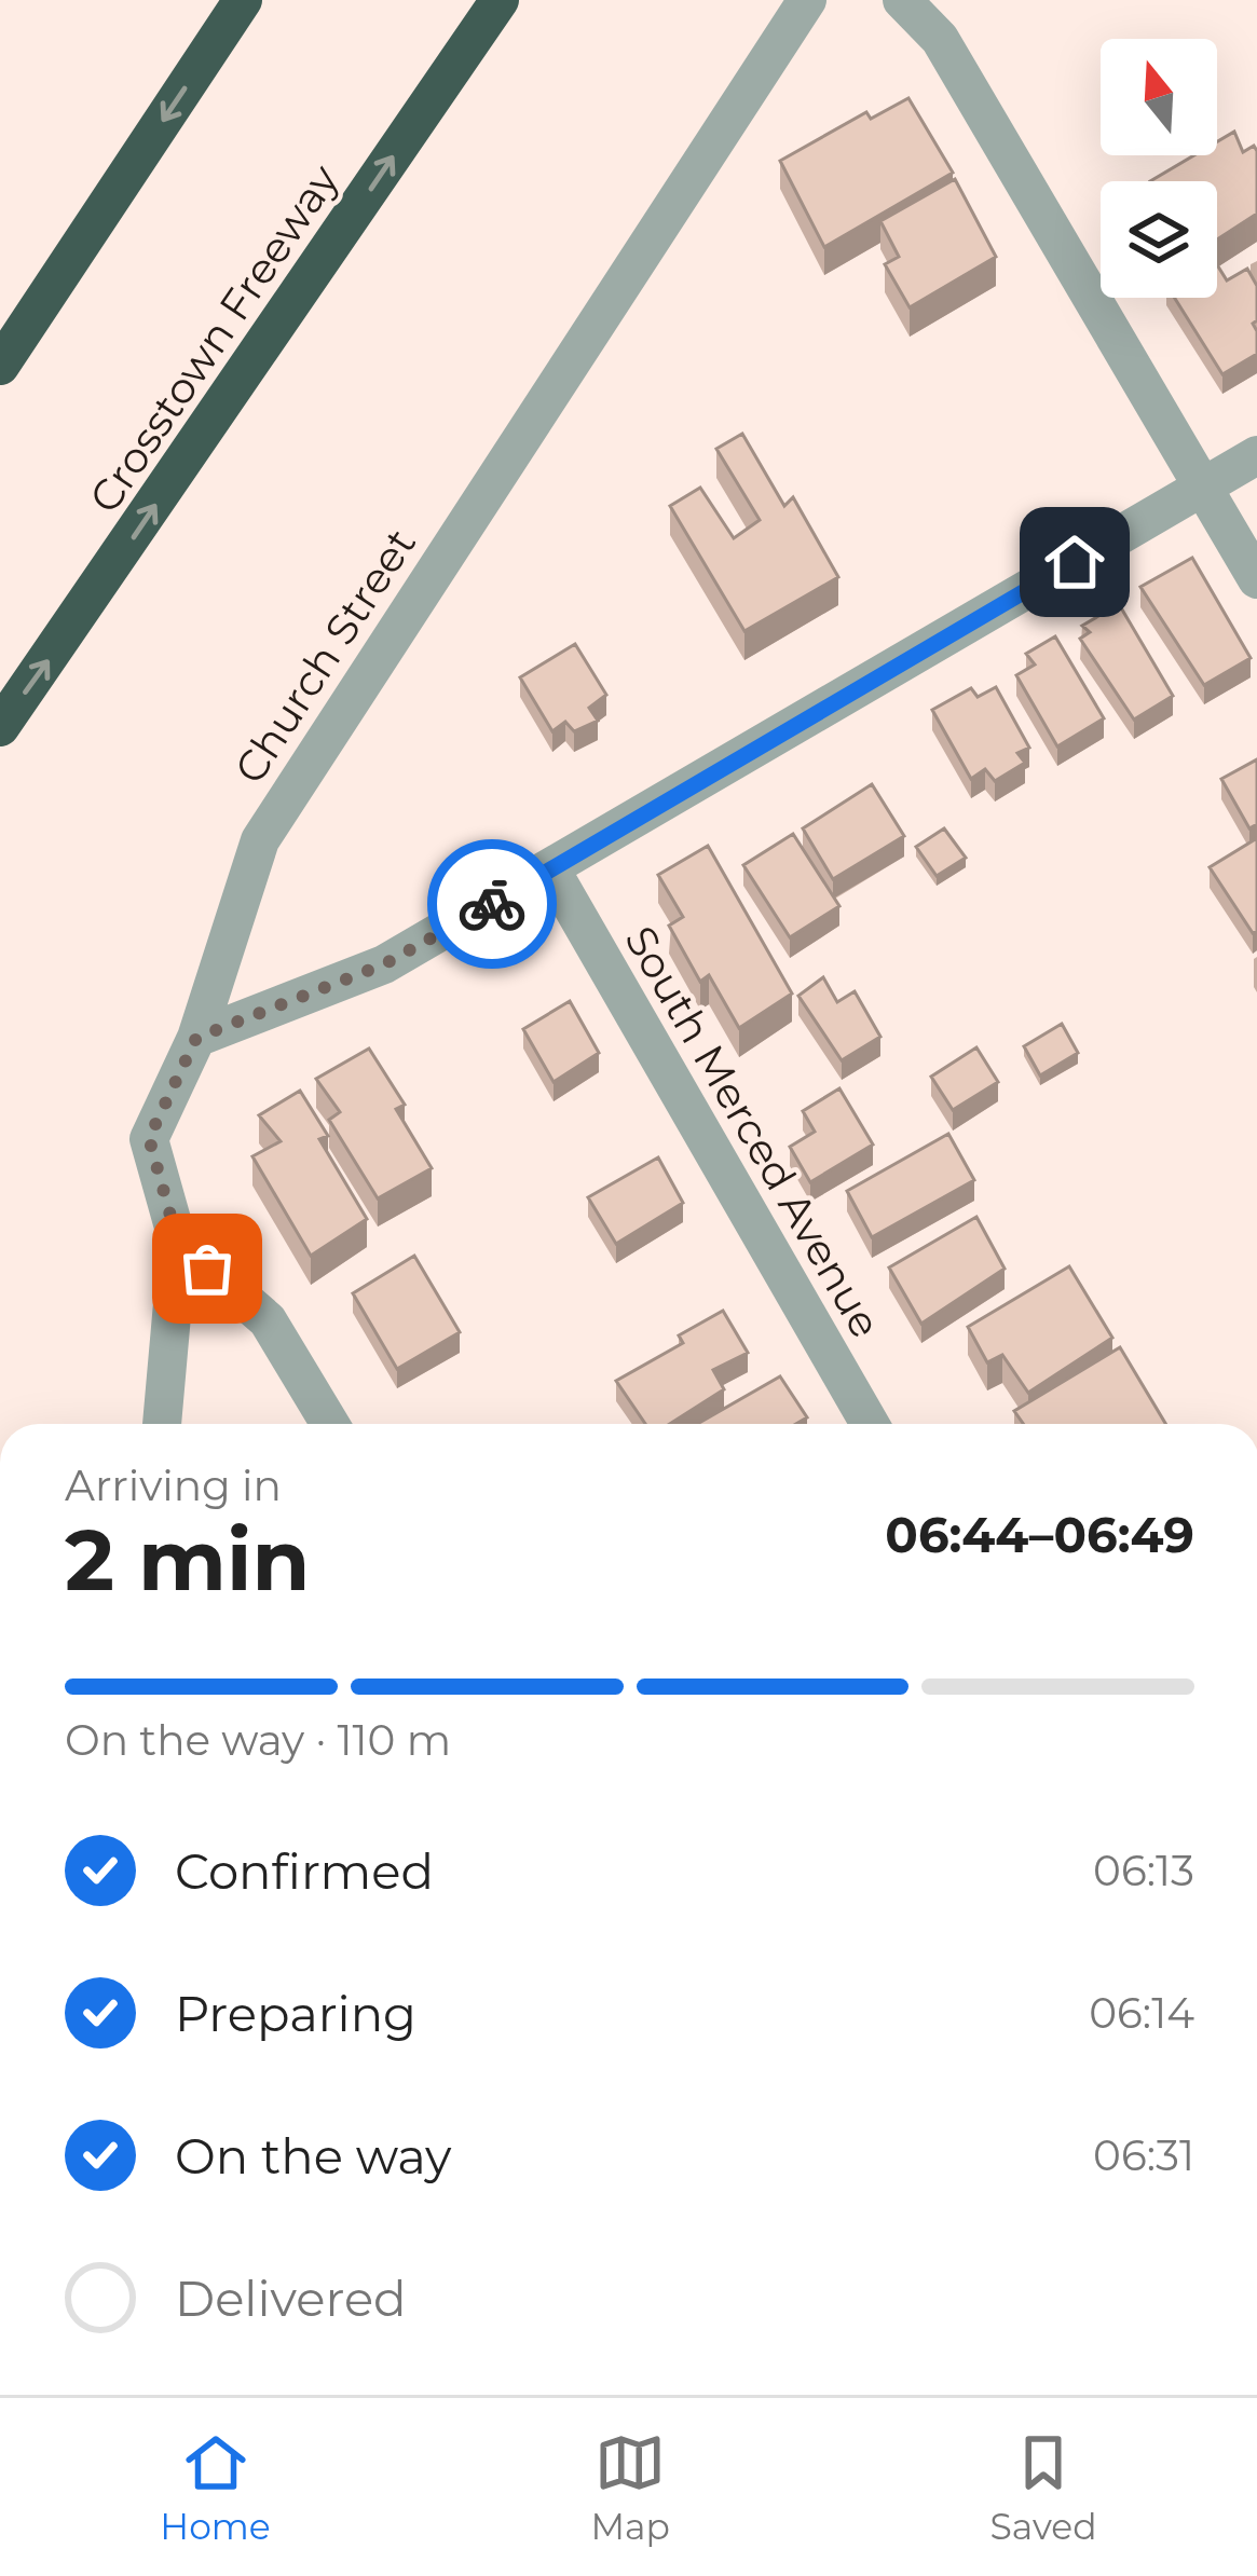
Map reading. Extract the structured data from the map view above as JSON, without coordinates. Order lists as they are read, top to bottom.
{
  "streets": {
    "highway": ["Crosstown Freeway"],
    "street": ["Church Street", "South Merced Avenue"]
  },
  "north": "top",
  "page": {
    "heading": ["2 min", "Arriving in", "06:44–06:49"],
    "bar": "On the way · 110 m",
    "list": [
      ["Confirmed", "06:13"],
      ["Preparing", "06:14"],
      ["On the way", "06:31"],
      "Delivered"
    ],
    "tabs": ["Home", "Map", "Saved"]
  }
}
